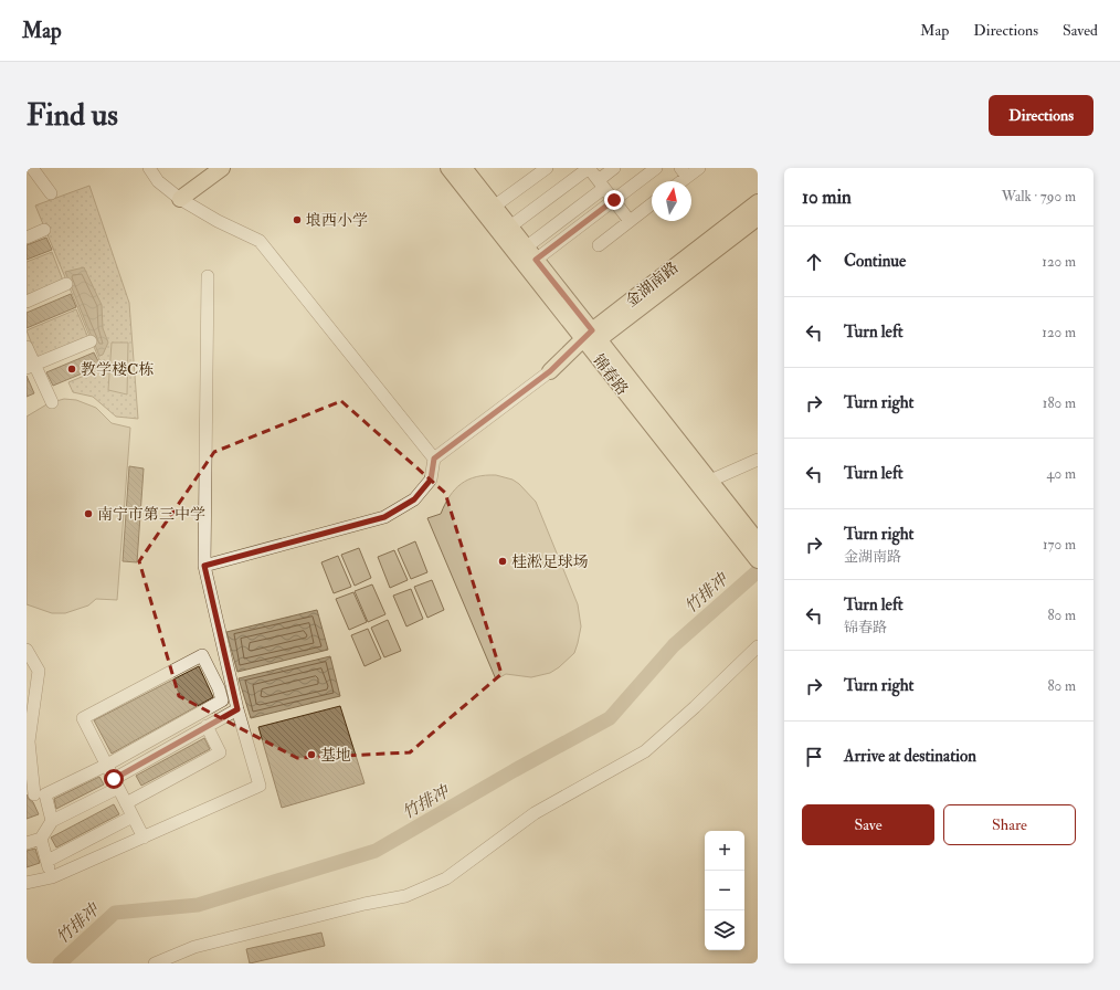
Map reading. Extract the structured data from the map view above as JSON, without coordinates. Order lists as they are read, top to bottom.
{
  "streets": {
    "main road": ["金湖南路", "锦春路"]
  },
  "crossings": [
    ["金湖南路", "锦春路"]
  ],
  "water": ["竹排冲"],
  "places": [
    "埌西小学",
    "教学楼C栋",
    "南宁市第三中学",
    "桂淞足球场",
    "基地"
  ],
  "north": "top",
  "page": {
    "header": "Map",
    "nav": ["Map", "Directions", "Saved"],
    "buttons": [
      "Directions",
      ["Save", "Share"]
    ],
    "title": "Find us",
    "heading": ["10 min", "Walk · 790 m"],
    "list": [
      ["Continue", "120 m"],
      ["Turn left", "120 m"],
      ["Turn right", "180 m"],
      ["Turn left", "40 m"],
      ["Turn right", "金湖南路", "170 m"],
      ["Turn left", "锦春路", "80 m"],
      ["Turn right", "80 m"],
      "Arrive at destination"
    ],
    "map_buttons": ["+", "−"]
  }
}
